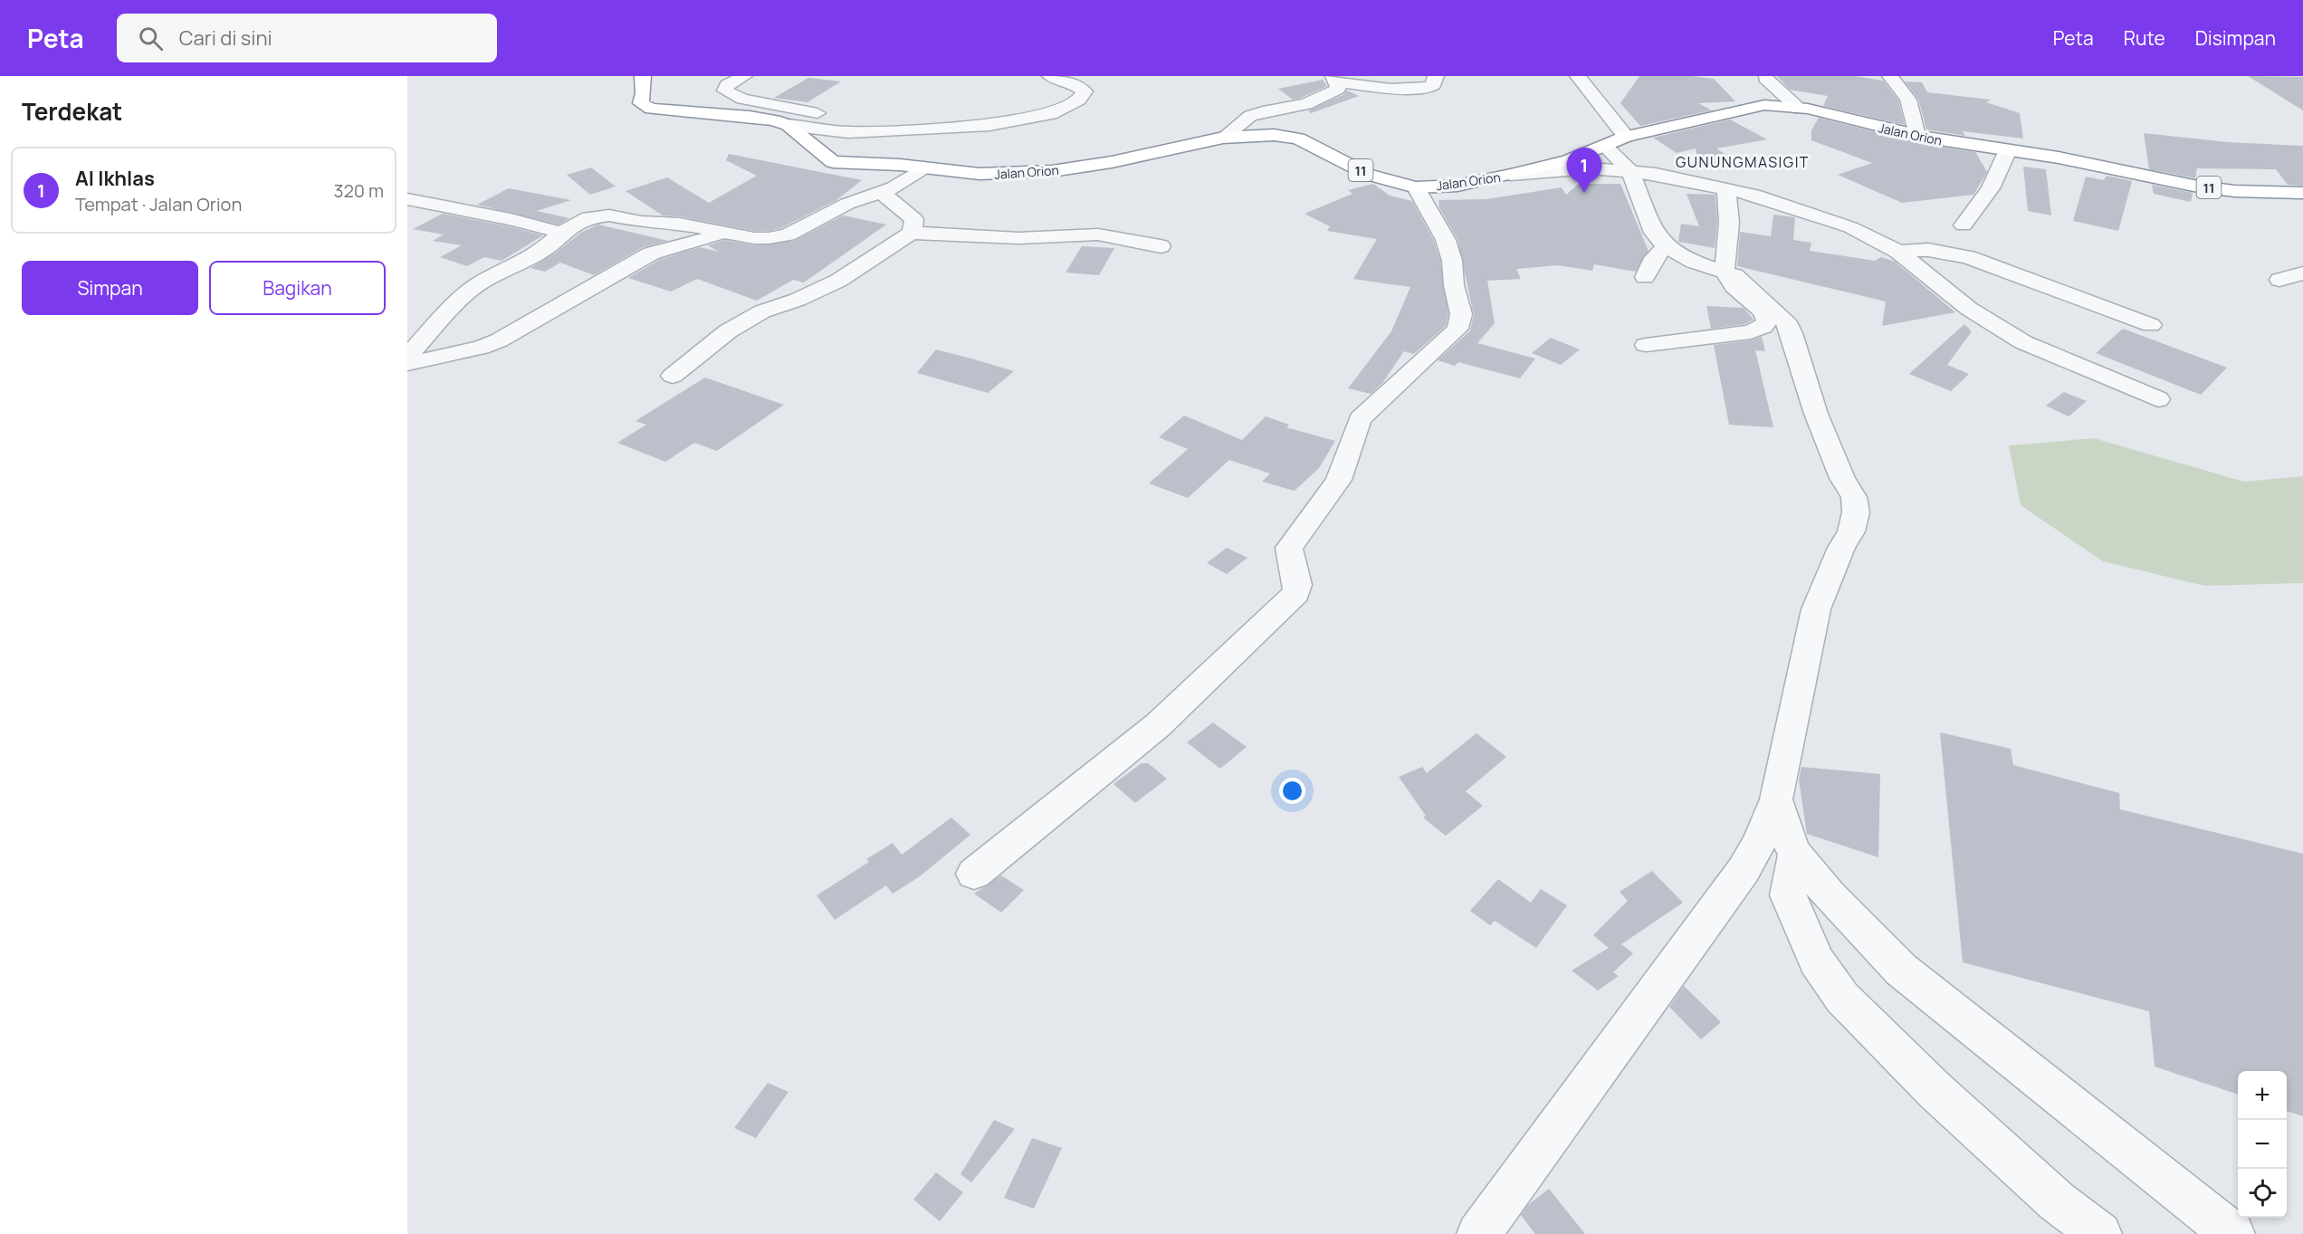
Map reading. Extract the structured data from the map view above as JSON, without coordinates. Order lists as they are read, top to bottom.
{
  "streets": {
    "highway": ["Jalan Orion", "11"]
  },
  "districts": ["GUNUNGMASIGIT"],
  "page": {
    "header": "Peta",
    "search": "Cari di sini",
    "nav": ["Peta", "Rute", "Disimpan"],
    "heading": "Terdekat",
    "list": [
      {
        "mark": "1",
        "name": "Al Ikhlas",
        "note": "Tempat · Jalan Orion",
        "value": "320 m"
      }
    ],
    "pins": "1",
    "buttons": ["Simpan", "Bagikan"],
    "map_buttons": ["+", "−"]
  }
}
